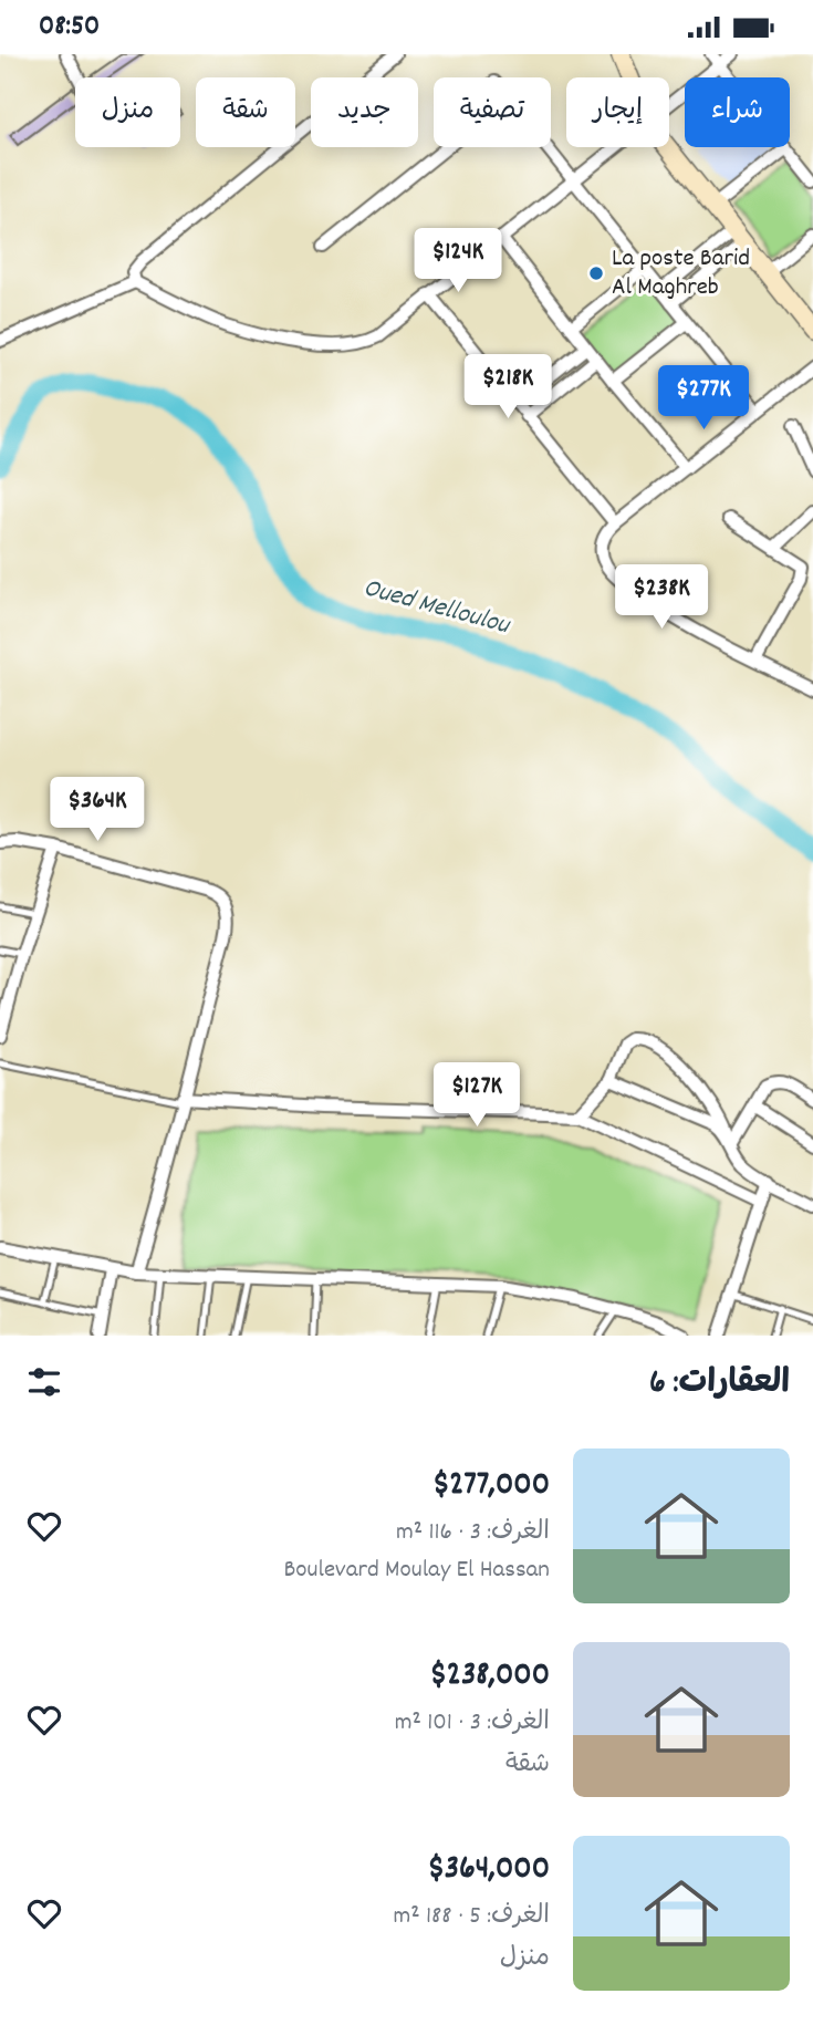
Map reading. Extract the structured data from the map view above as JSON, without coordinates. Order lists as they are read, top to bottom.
{
  "water": ["Oued Melloulou"],
  "places": ["La poste Barid Al Maghreb"],
  "page": {
    "status": "08:50",
    "chip": [
      "شراء",
      "إيجار",
      "تصفية",
      "جديد",
      "شقة",
      "منزل"
    ],
    "price": [
      "$124K",
      "$218K",
      "$277K",
      "$238K",
      "$364K",
      "$127K"
    ],
    "heading": "العقارات: 6",
    "list": [
      {
        "name": "$277,000",
        "note": "الغرف: 3 · 116 m² · Boulevard Moulay El Hassan"
      },
      {
        "name": "$238,000",
        "note": "الغرف: 3 · 101 m² · شقة"
      },
      {
        "name": "$364,000",
        "note": "الغرف: 5 · 188 m² · منزل"
      }
    ]
  }
}
